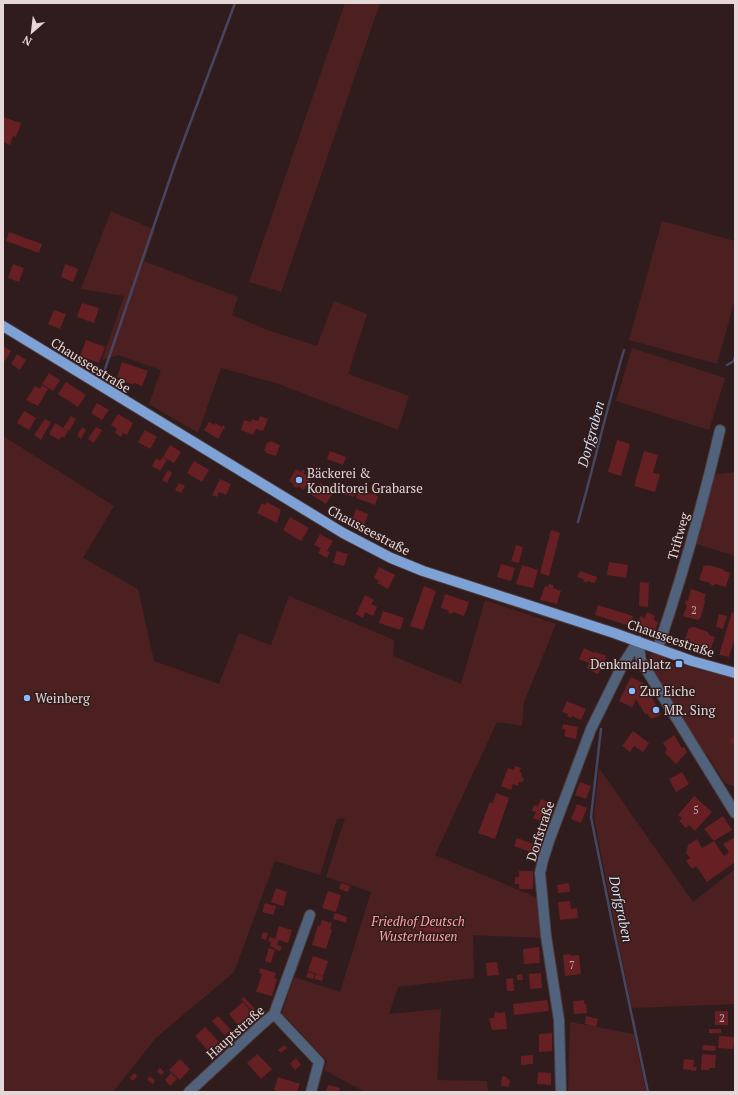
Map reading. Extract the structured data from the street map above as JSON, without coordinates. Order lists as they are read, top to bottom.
{
  "streets": {
    "main road": ["Chausseestraße"],
    "street": ["Triftweg", "Dorfstraße", "Hauptstraße"]
  },
  "crossings": [
    ["Chausseestraße", "Triftweg"],
    ["Chausseestraße", "Dorfstraße"]
  ],
  "water": ["Dorfgraben"],
  "parks": ["Friedhof Deutsch Wusterhausen"],
  "places": {
    "other": [
      "Bäckerei & Konditorei Grabarse",
      "Zur Eiche",
      "Weinberg",
      "MR. Sing"
    ],
    "transit": ["Denkmalplatz"]
  },
  "house_numbers": [
    "2",
    "5",
    "7",
    "2"
  ],
  "north": "bottom left"
}
